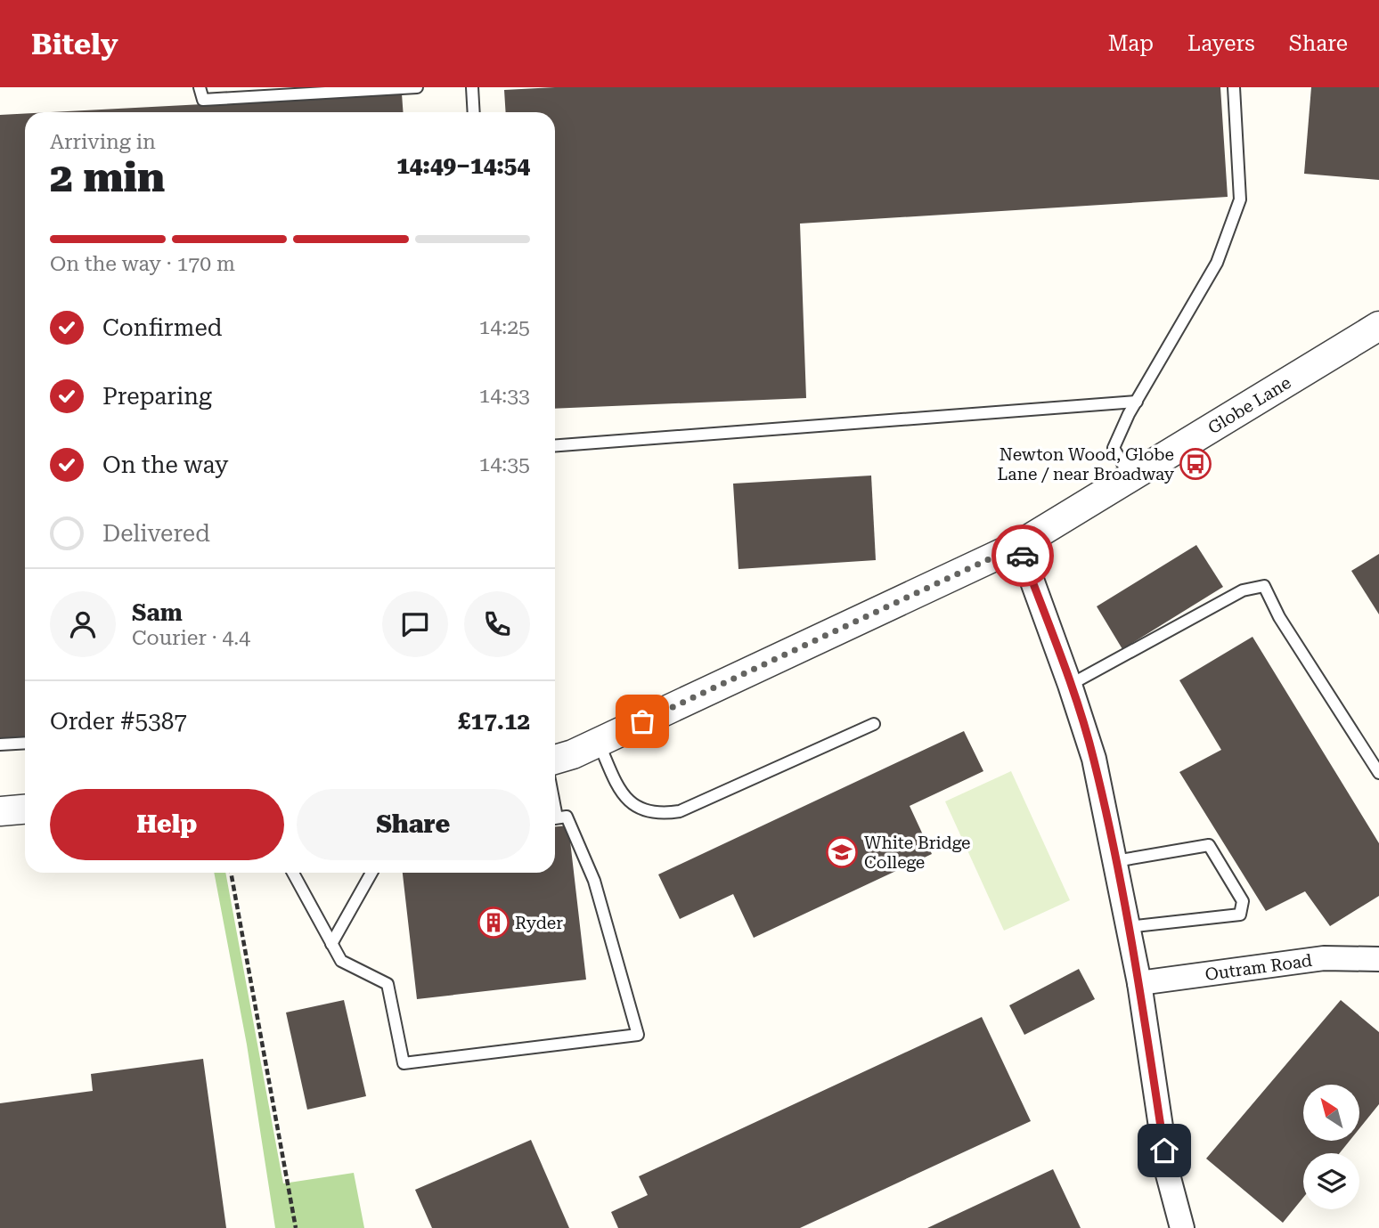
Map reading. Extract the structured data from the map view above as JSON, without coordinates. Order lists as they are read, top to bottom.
{
  "streets": {
    "street": ["Globe Lane", "Outram Road"]
  },
  "places": {
    "bus stop": ["Newton Wood, Globe Lane / near Broadway"],
    "school or university": ["White Bridge College"],
    "building": ["Ryder"]
  },
  "north": "top left",
  "page": {
    "header": "Bitely",
    "nav": ["Map", "Layers", "Share"],
    "heading": ["2 min", "Arriving in", "14:49–14:54"],
    "panel": [
      "Sam",
      "Courier · 4.4",
      "Order #5387",
      "£17.12"
    ],
    "bar": "On the way · 170 m",
    "list": [
      ["Confirmed", "14:25"],
      ["Preparing", "14:33"],
      ["On the way", "14:35"],
      "Delivered"
    ],
    "buttons": ["Help", "Share"]
  }
}
